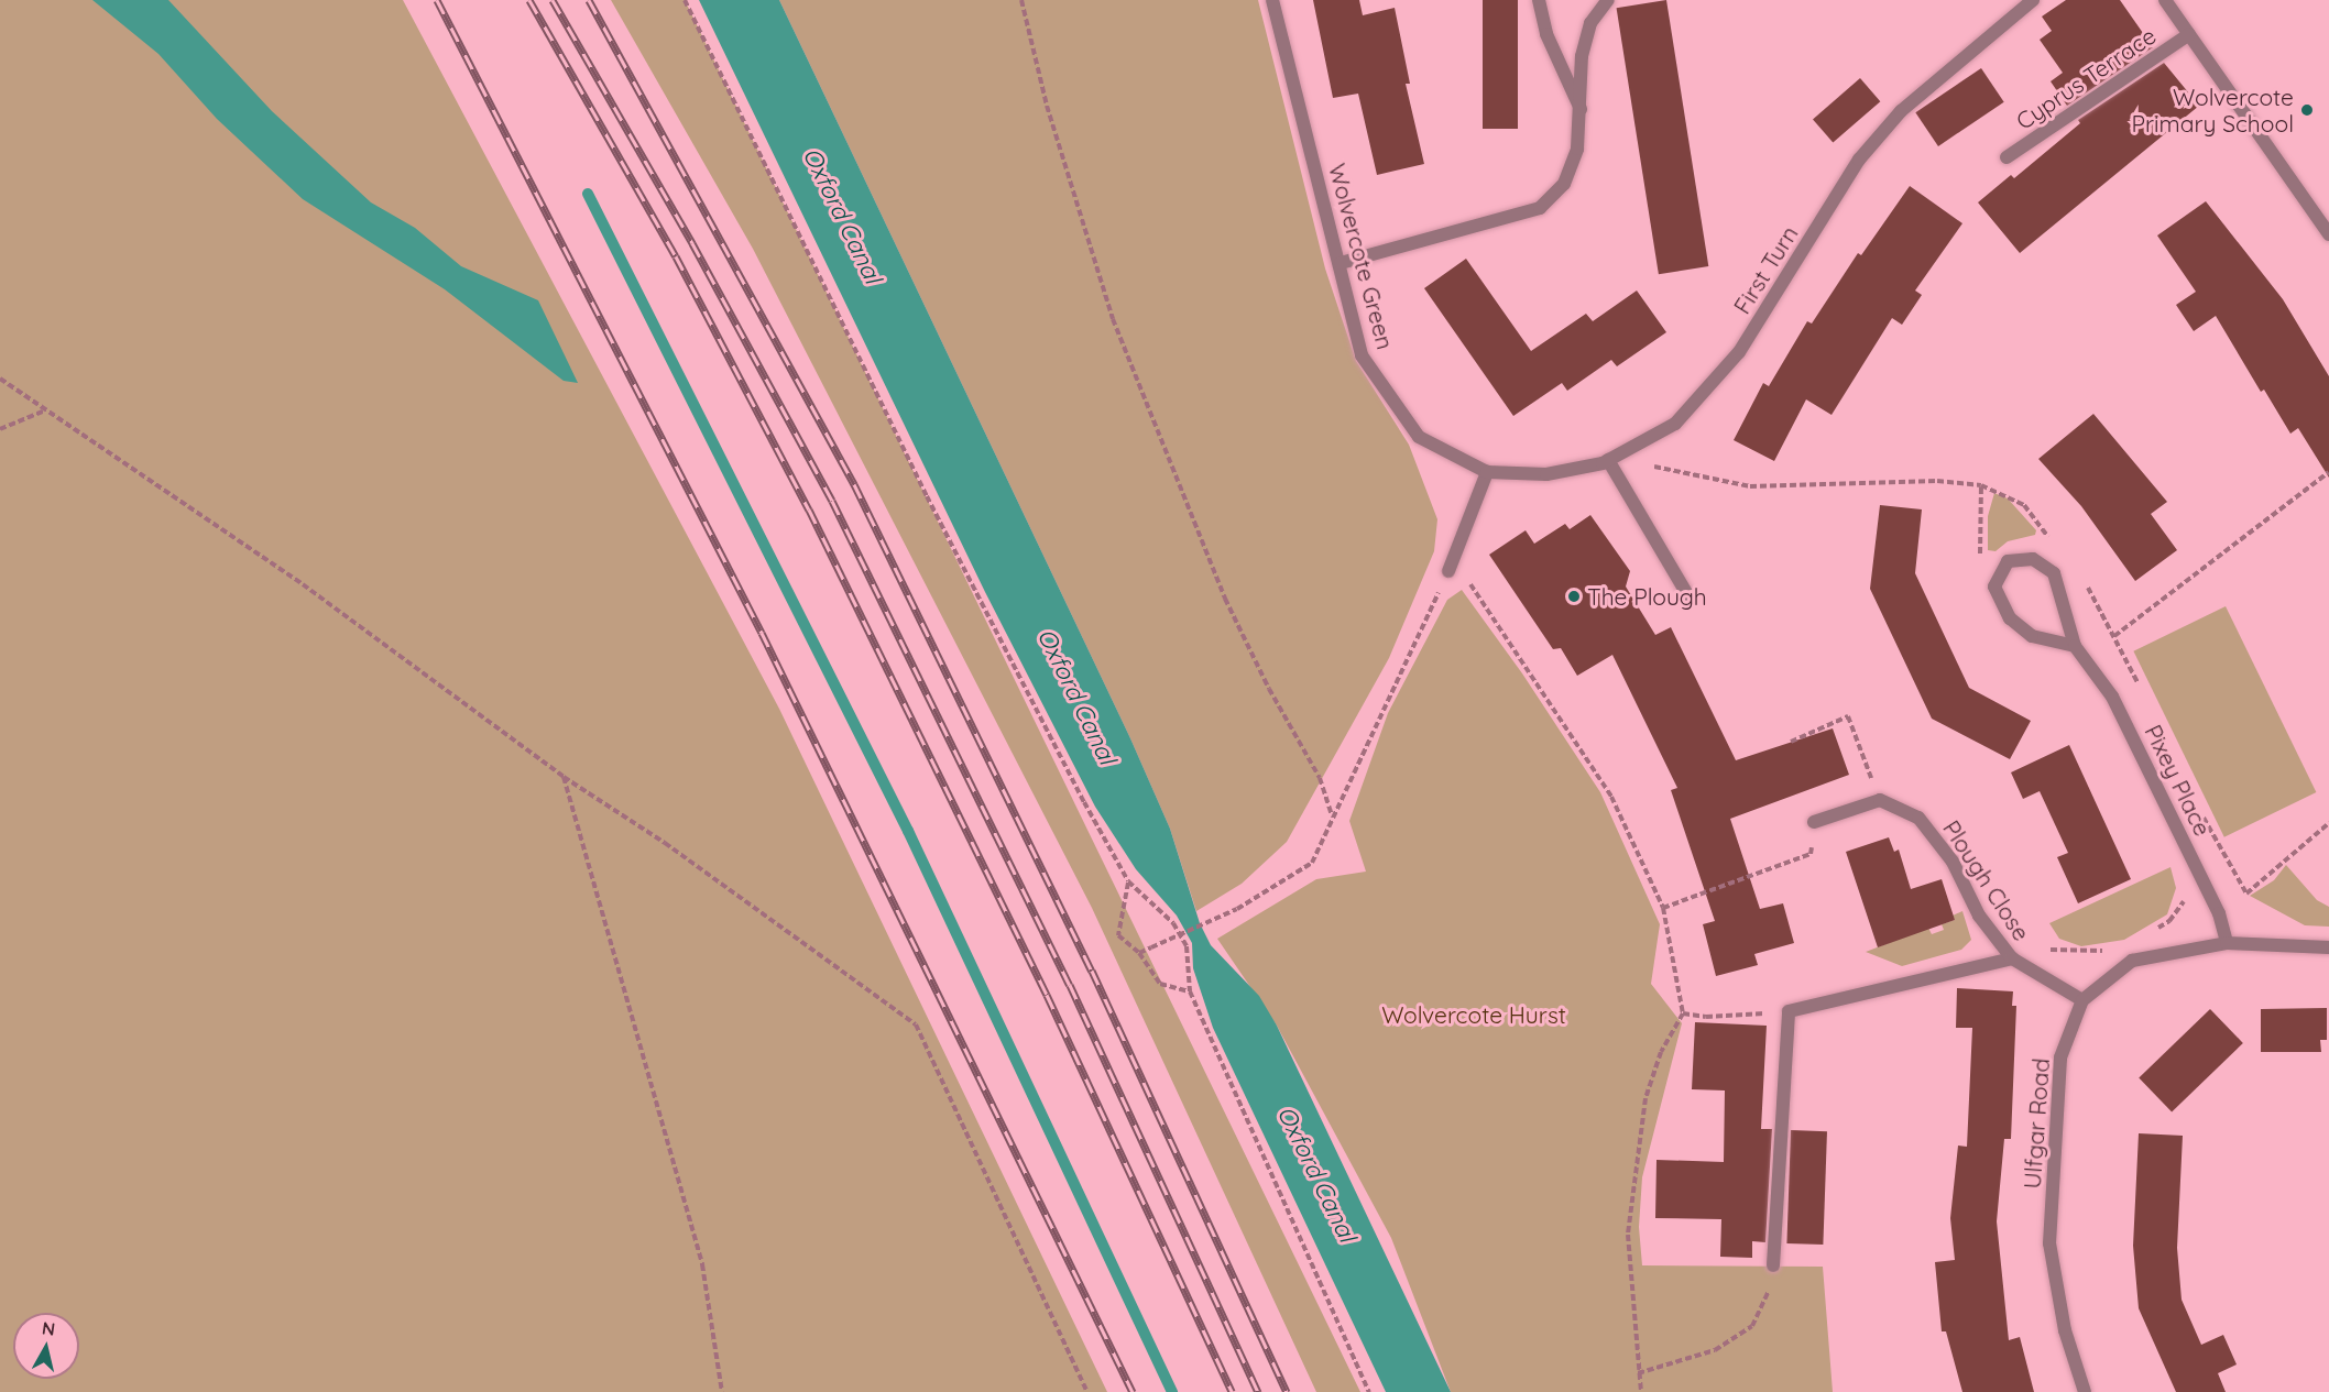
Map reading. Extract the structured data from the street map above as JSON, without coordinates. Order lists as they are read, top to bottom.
{
  "streets": {
    "street": [
      "Cyprus Terrace",
      "Wolvercote Green",
      "First Turn",
      "Pixey Place",
      "Plough Close",
      "Ulfgar Road"
    ]
  },
  "crossings": [
    ["Wolvercote Green", "First Turn"],
    ["Plough Close", "Ulfgar Road"]
  ],
  "water": ["Oxford Canal"],
  "parks": ["Wolvercote Hurst"],
  "places": ["Wolvercote Primary School", "The Plough"],
  "north": "top"
}
